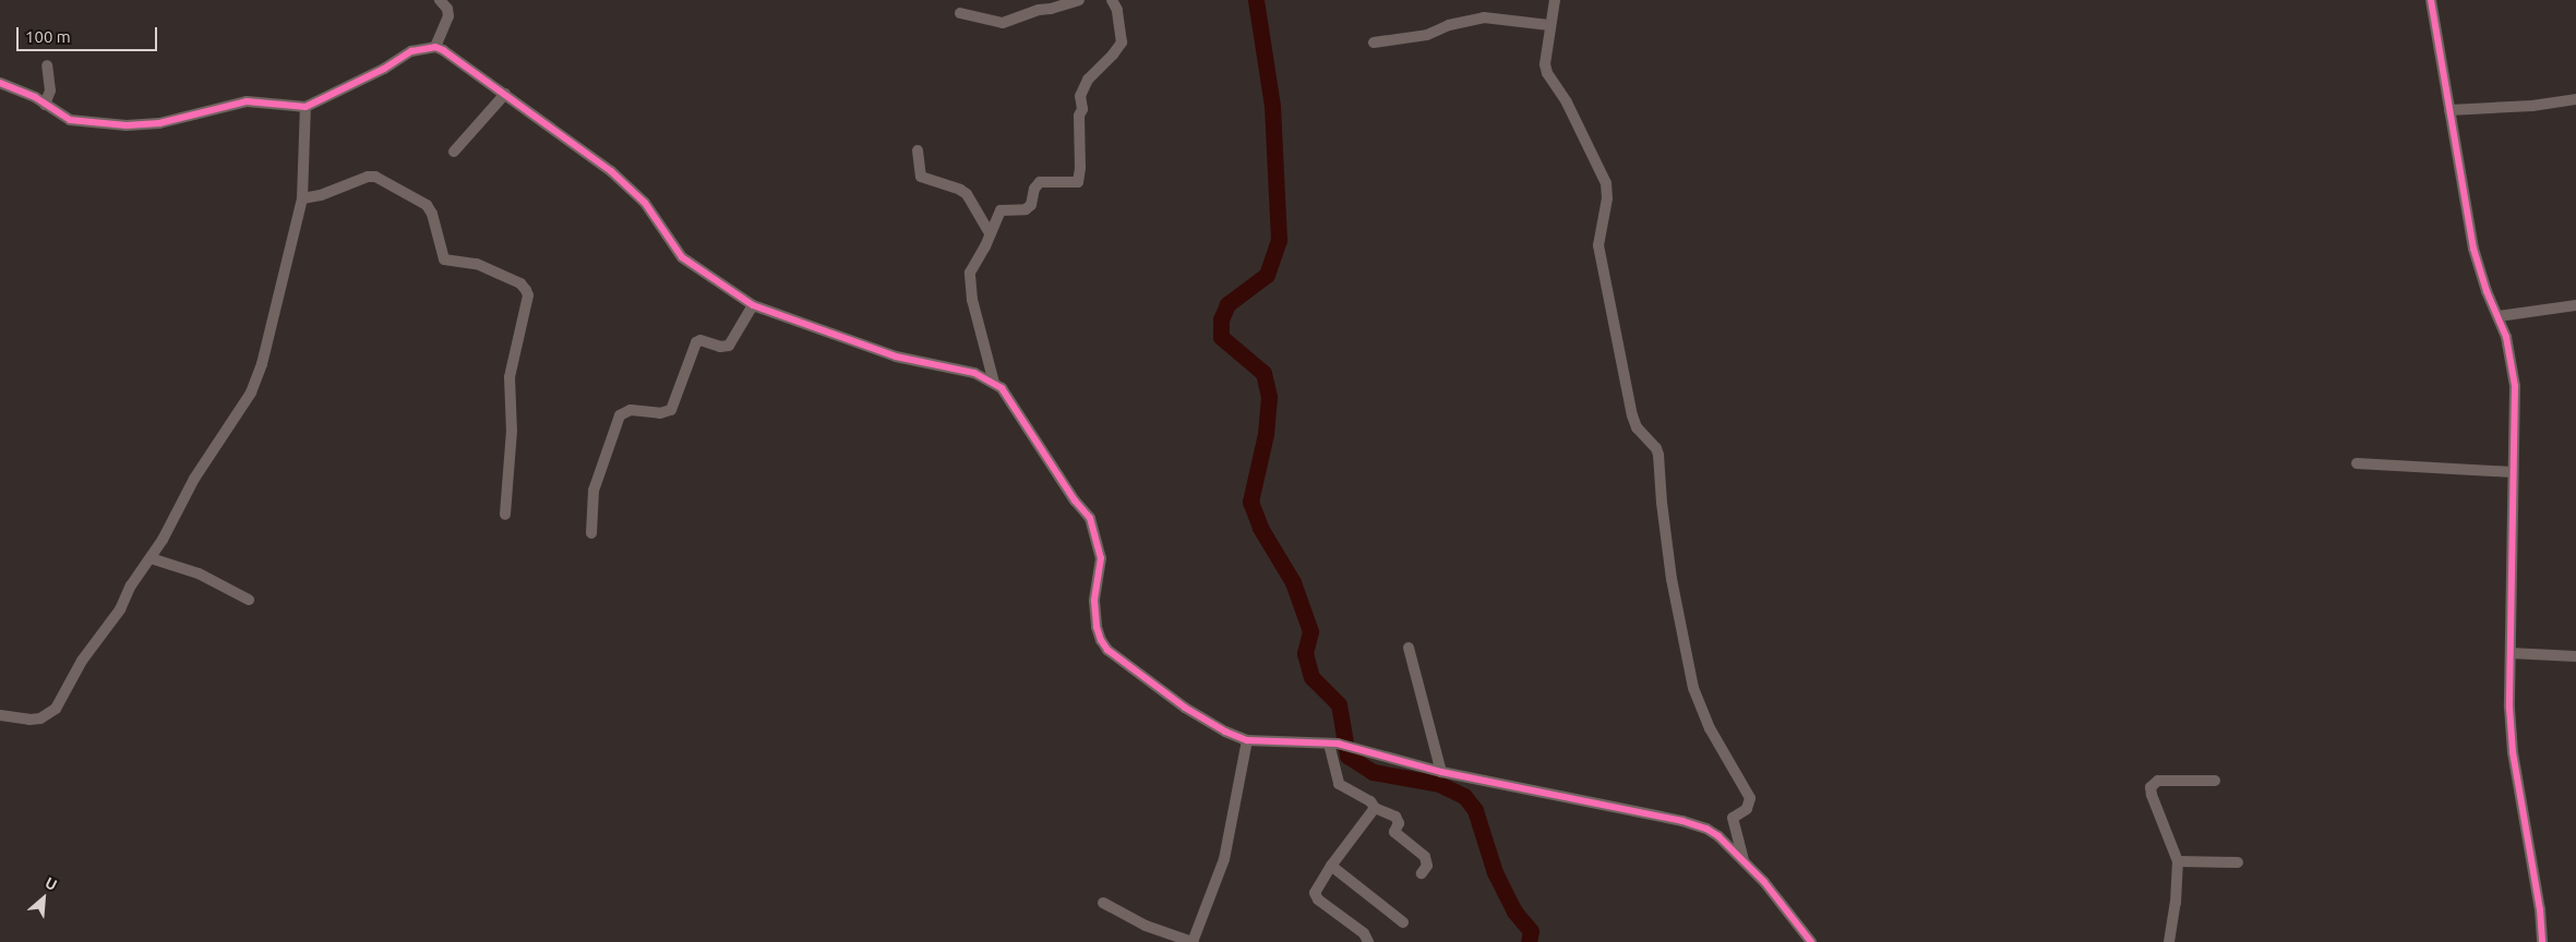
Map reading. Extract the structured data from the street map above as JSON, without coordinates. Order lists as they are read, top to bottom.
{
  "scale_bar": "100 m",
  "north": "top right"
}
